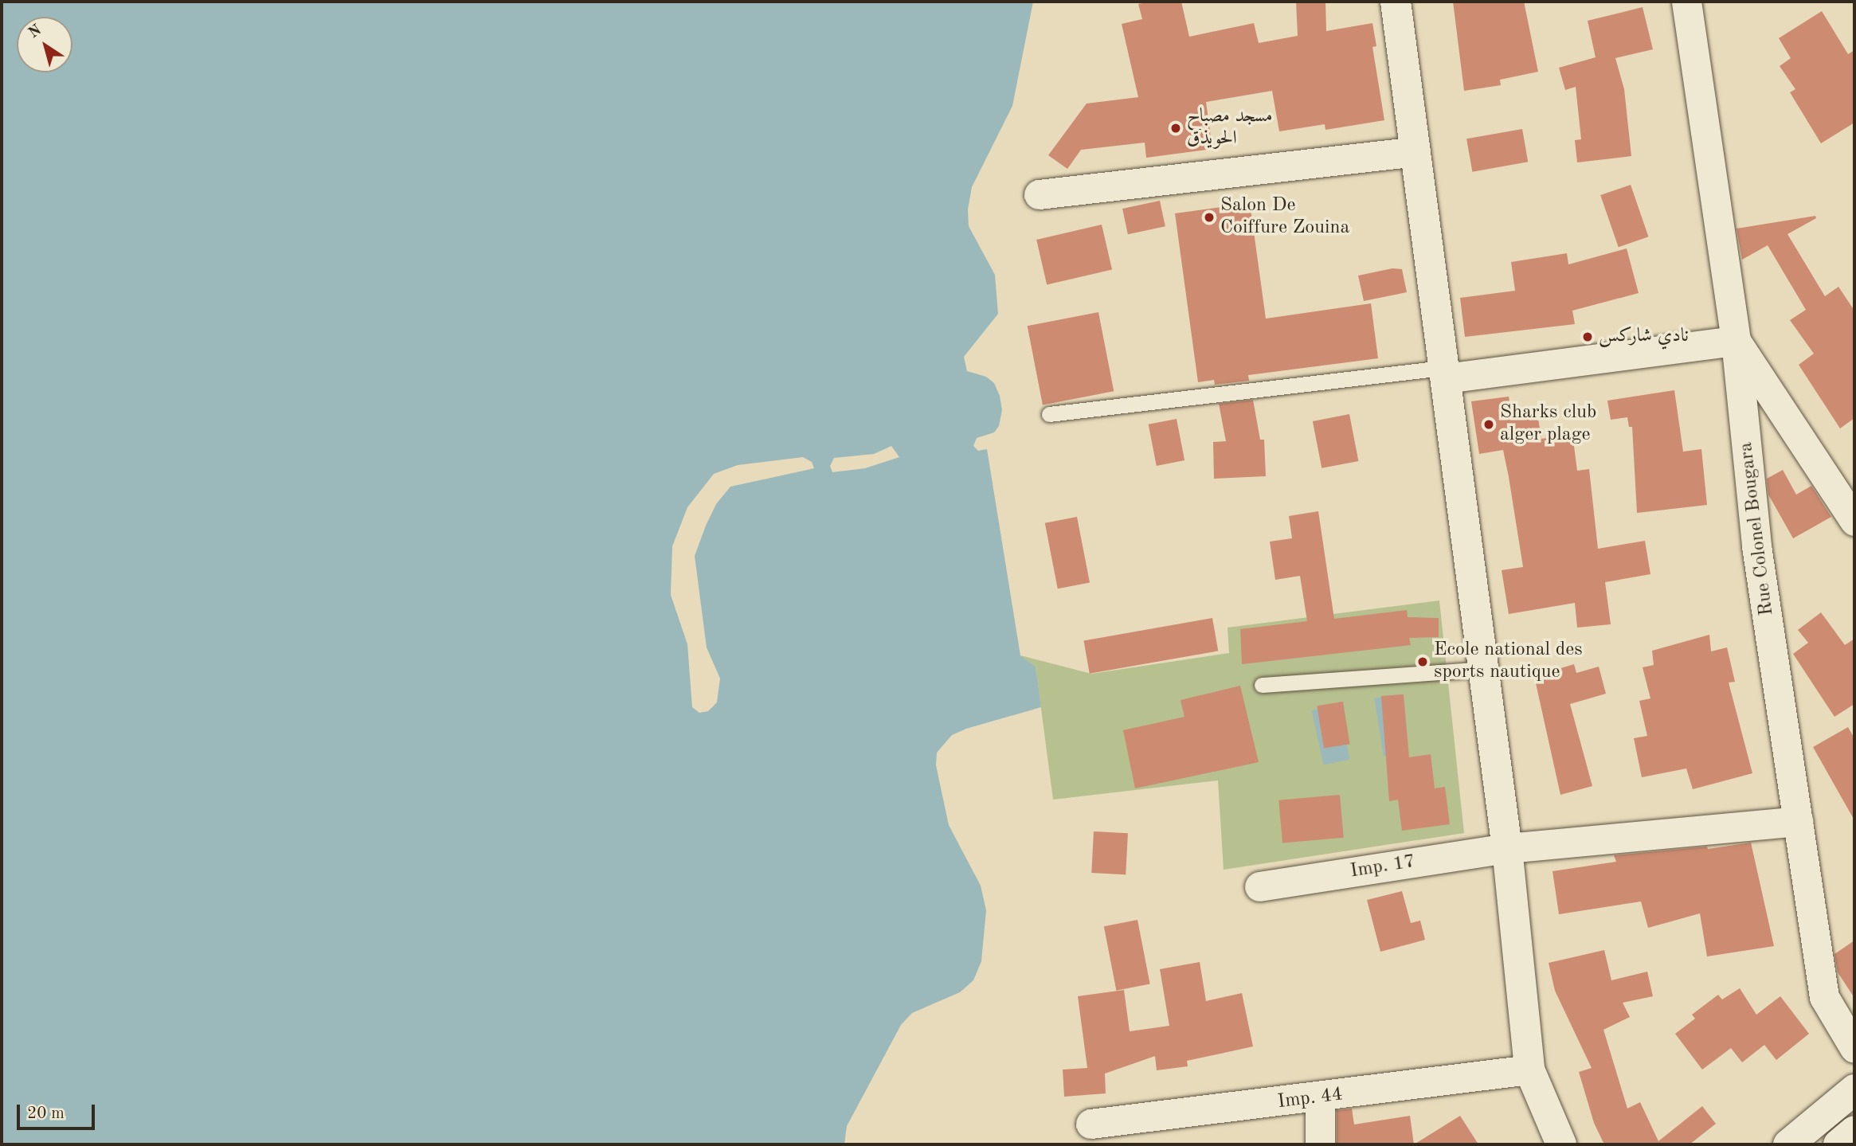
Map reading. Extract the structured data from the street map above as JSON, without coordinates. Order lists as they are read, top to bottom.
{
  "streets": {
    "street": ["Rue Colonel Bougara", "Imp. 17", "Imp. 44"]
  },
  "crossings": [
    ["Rue Colonel Bougara", "Imp. 17"]
  ],
  "places": [
    "مسجد مصباح الحويذق",
    "Salon De Coiffure Zouina",
    "نادي شاركس",
    "Sharks club alger plage",
    "Ecole national des sports nautique"
  ],
  "scale_bar": "20 m",
  "north": "top left"
}
